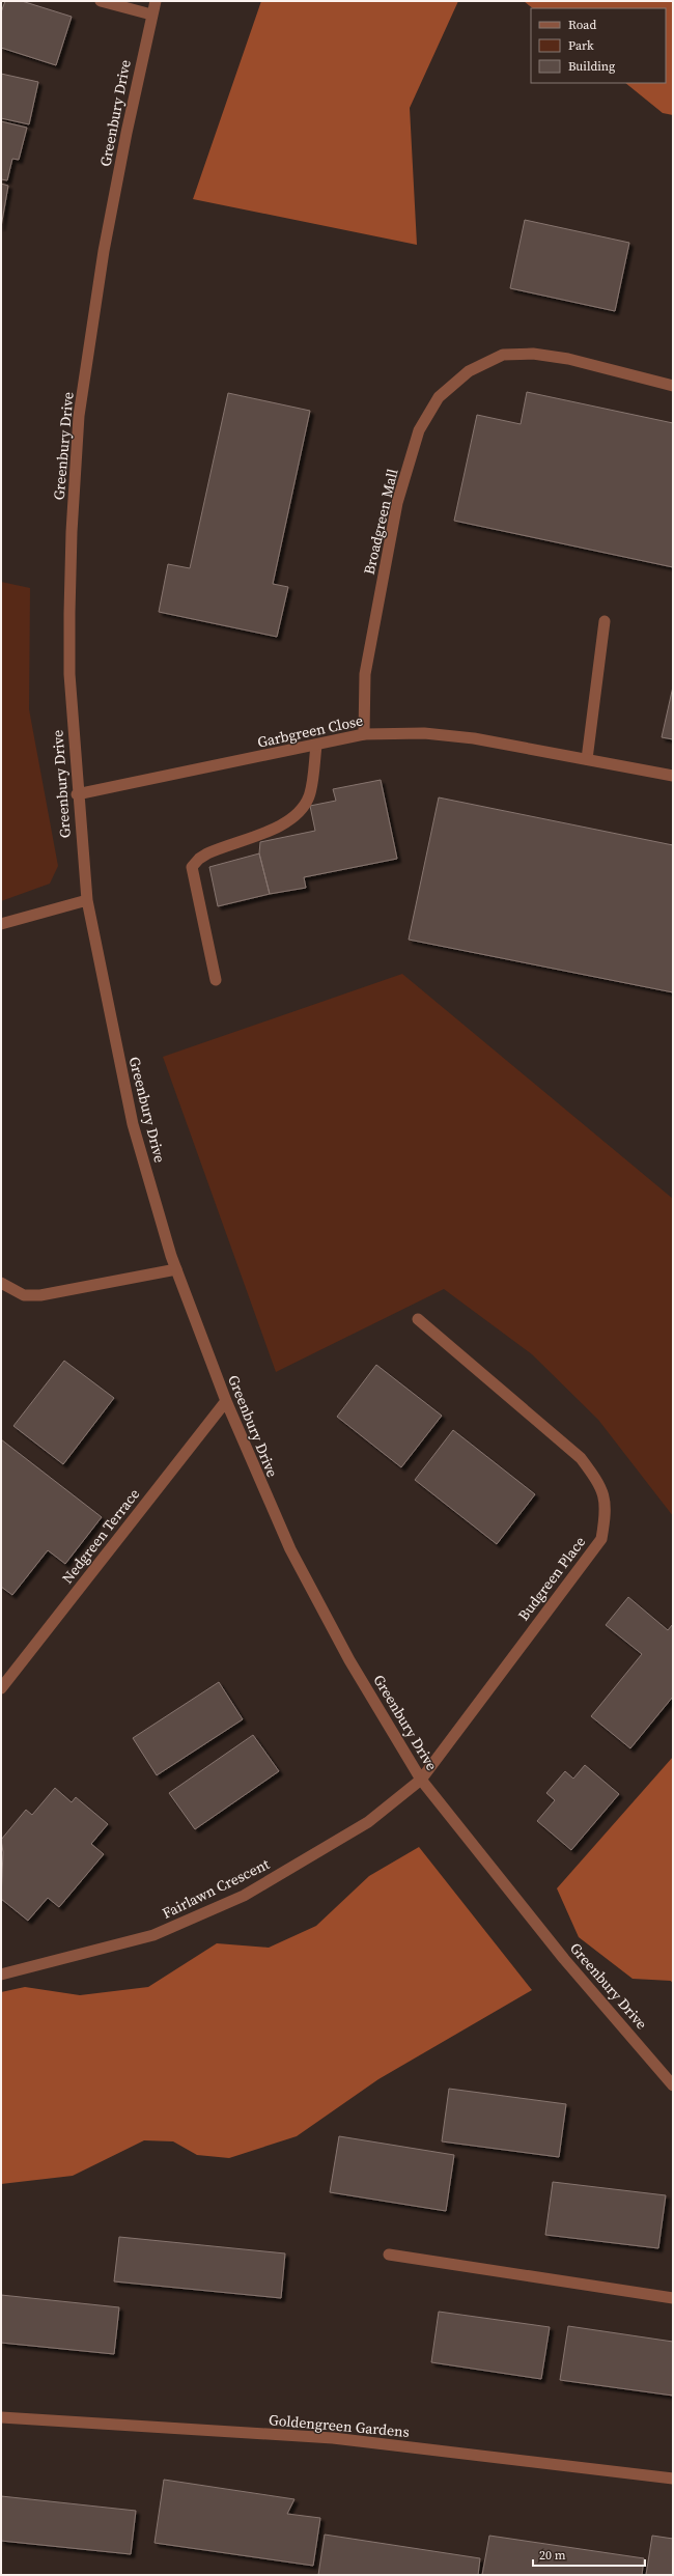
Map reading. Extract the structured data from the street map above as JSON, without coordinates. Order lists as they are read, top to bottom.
{
  "streets": {
    "street": [
      "Greenbury Drive",
      "Broadgreen Mall",
      "Garbgreen Close",
      "Nedgreen Terrace",
      "Budgreen Place",
      "Fairlawn Crescent",
      "Goldengreen Gardens"
    ]
  },
  "crossings": [
    ["Greenbury Drive", "Garbgreen Close"],
    ["Greenbury Drive", "Nedgreen Terrace"],
    ["Greenbury Drive", "Budgreen Place"],
    ["Greenbury Drive", "Fairlawn Crescent"],
    ["Broadgreen Mall", "Garbgreen Close"],
    ["Budgreen Place", "Fairlawn Crescent"]
  ],
  "legend": ["Road", "Park", "Building"],
  "scale_bar": "20 m"
}
